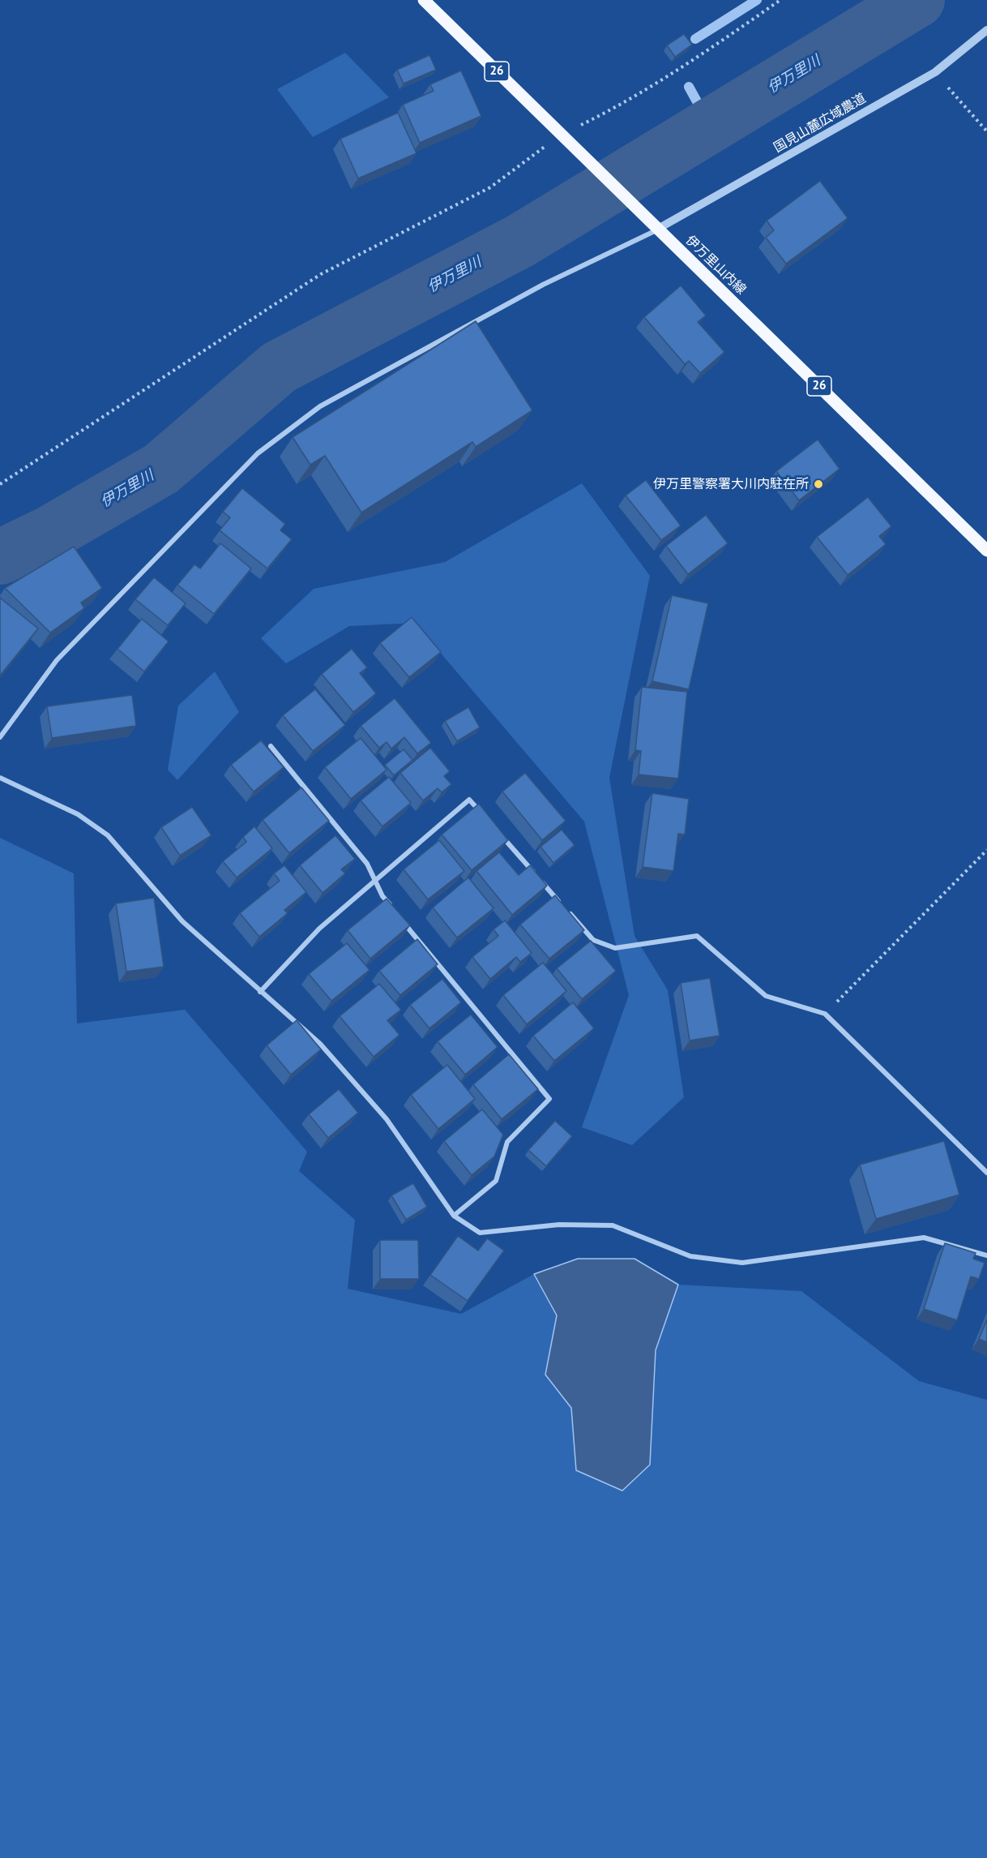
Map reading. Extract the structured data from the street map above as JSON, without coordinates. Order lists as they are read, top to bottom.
{
  "streets": {
    "main road": ["26", "伊万里山内線"],
    "street": ["国見山麓広域農道"]
  },
  "crossings": [
    ["国見山麓広域農道", "伊万里山内線"]
  ],
  "water": ["伊万里川"],
  "places": ["伊万里警察署大川内駐在所"]
}
